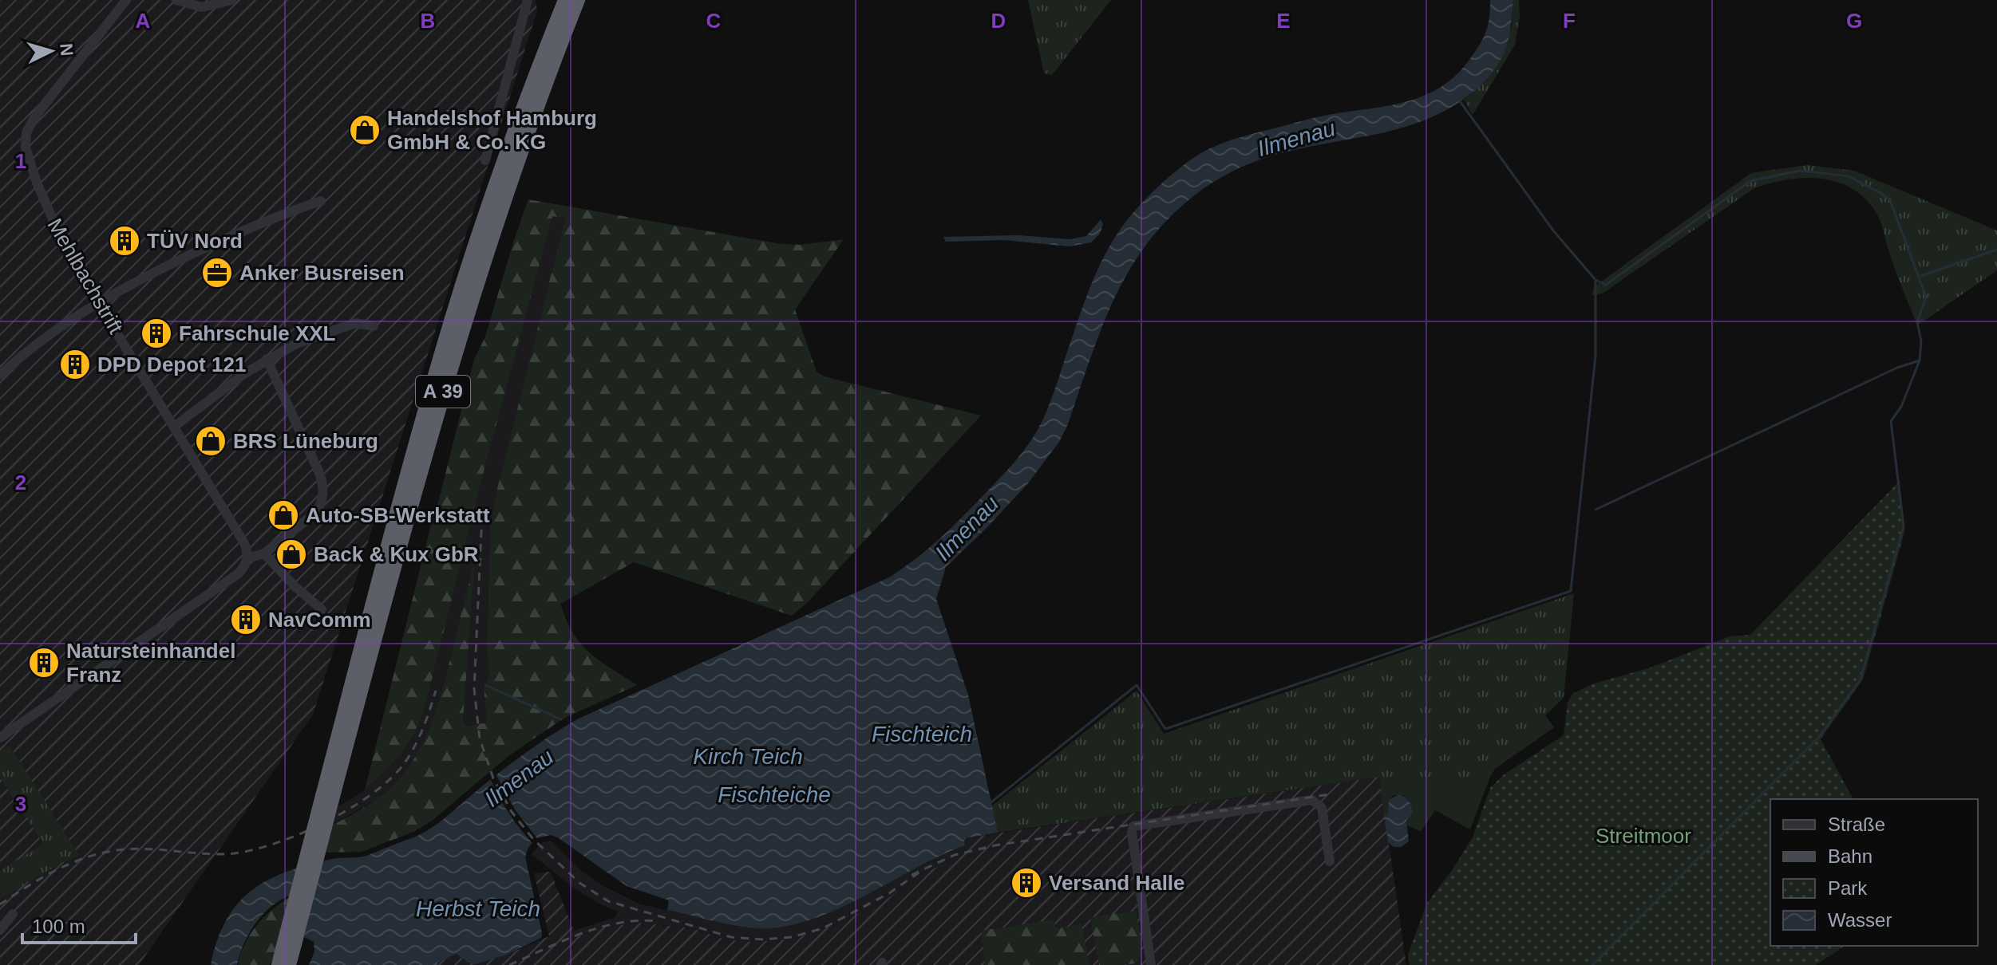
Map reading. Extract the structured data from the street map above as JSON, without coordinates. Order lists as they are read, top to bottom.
{
  "streets": {
    "highway": ["A 39"],
    "street": ["Mehlbachstrift"]
  },
  "water": [
    "Ilmenau",
    "Fischteich",
    "Kirch Teich",
    "Fischteiche",
    "Herbst Teich"
  ],
  "parks": ["Streitmoor"],
  "places": {
    "shop": [
      "Handelshof Hamburg GmbH & Co. KG",
      "BRS Lüneburg",
      "Auto-SB-Werkstatt",
      "Back & Kux GbR"
    ],
    "building": [
      "TÜV Nord",
      "Fahrschule XXL",
      "DPD Depot 121",
      "NavComm",
      "Natursteinhandel Franz",
      "Versand Halle"
    ],
    "office": ["Anker Busreisen"]
  },
  "legend": [
    "Straße",
    "Bahn",
    "Park",
    "Wasser"
  ],
  "scale_bar": "100 m",
  "north": "right",
  "grid": {
    "columns": [
      "A",
      "B",
      "C",
      "D",
      "E",
      "F",
      "G"
    ],
    "rows": ["1", "2", "3"]
  }
}
